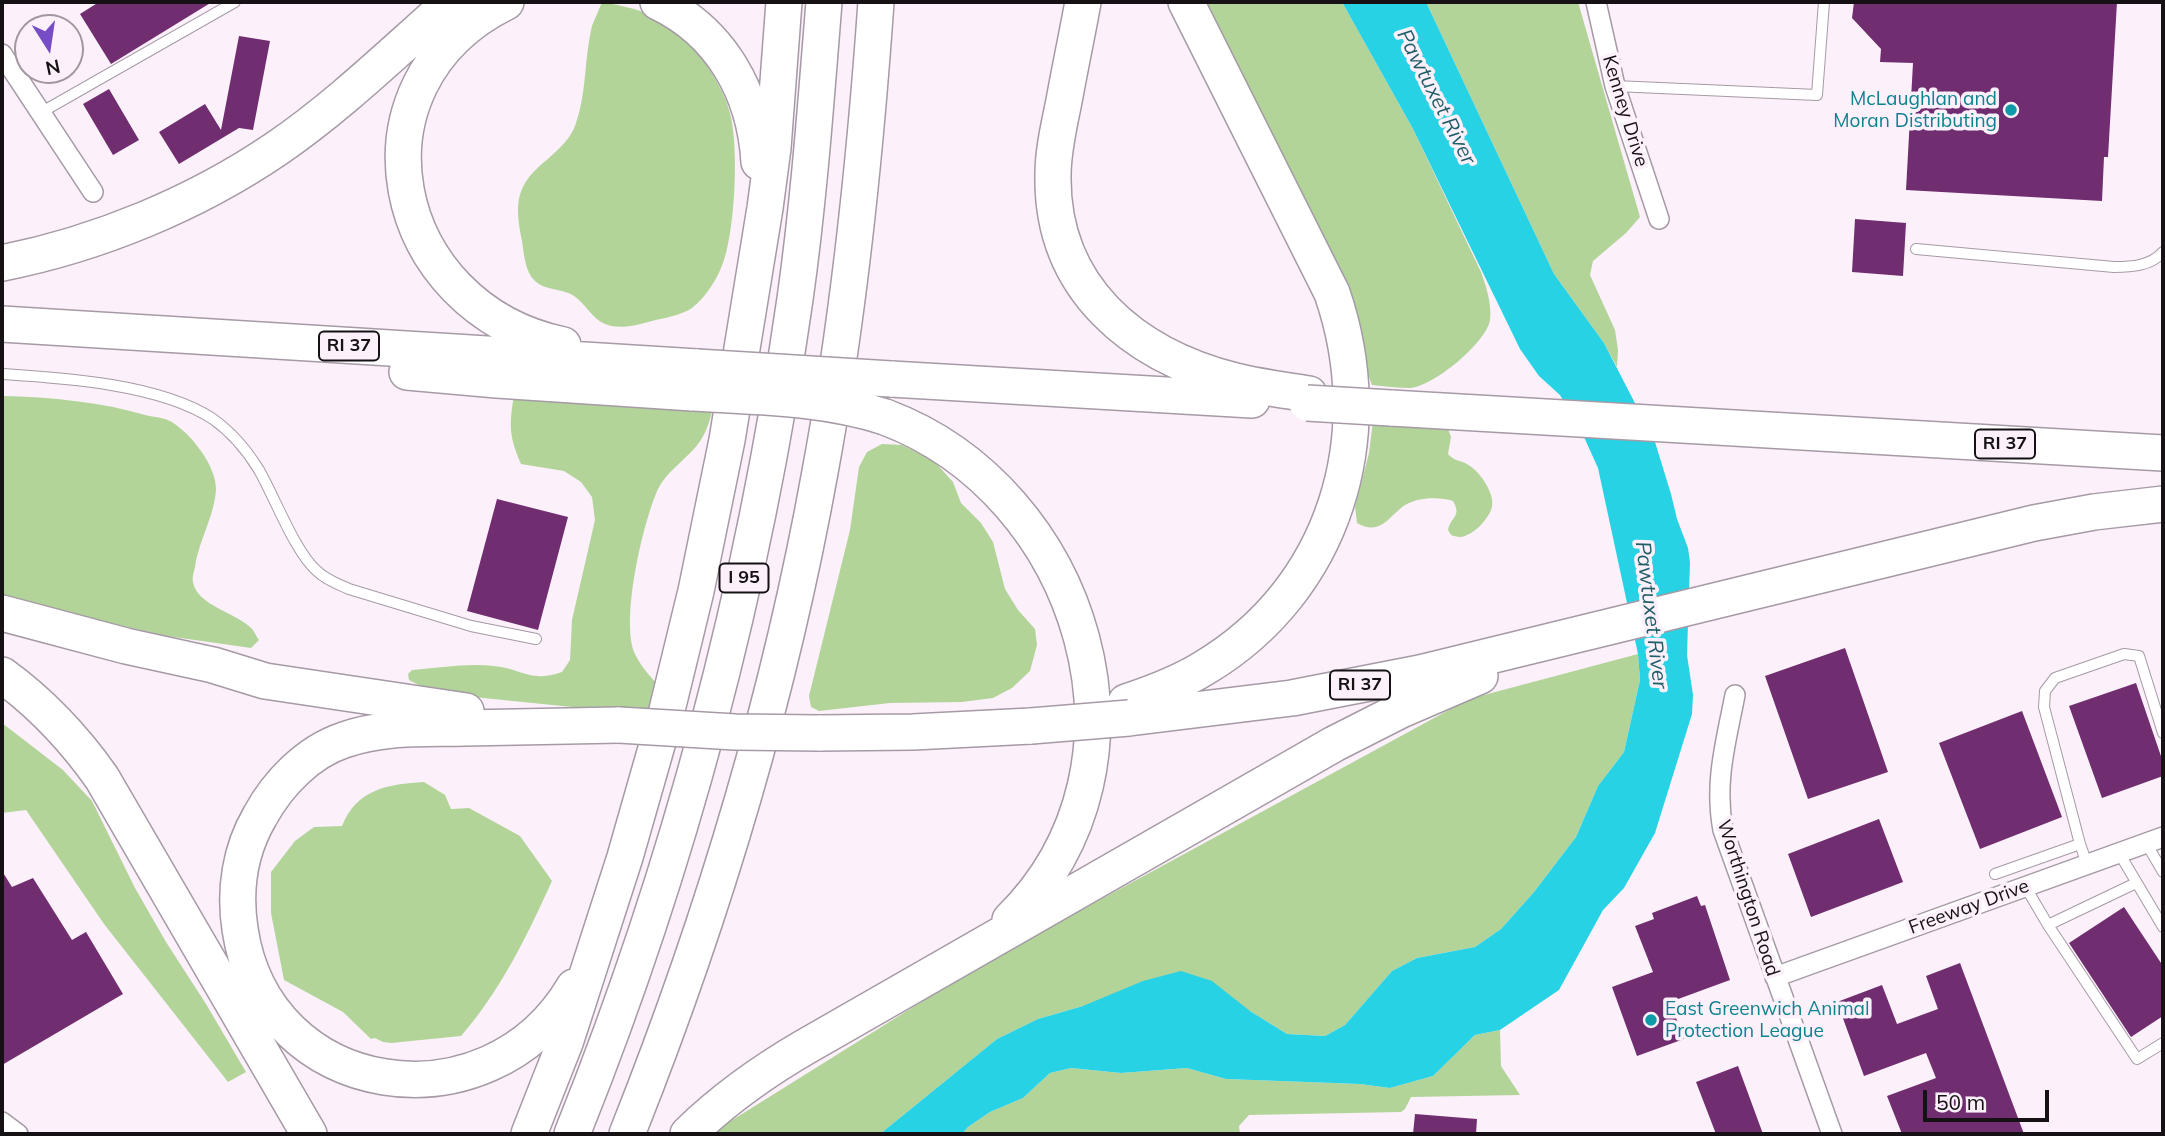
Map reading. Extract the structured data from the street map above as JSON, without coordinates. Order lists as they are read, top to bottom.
{
  "streets": {
    "highway": ["RI 37", "I 95"],
    "street": ["Kenney Drive", "Worthington Road", "Freeway Drive"]
  },
  "crossings": [
    ["Worthington Road", "Freeway Drive"]
  ],
  "water": ["Pawtuxet River"],
  "places": ["McLaughlan and Moran Distributing", "East Greenwich Animal Protection League"],
  "scale_bar": "50 m",
  "north": "bottom"
}
